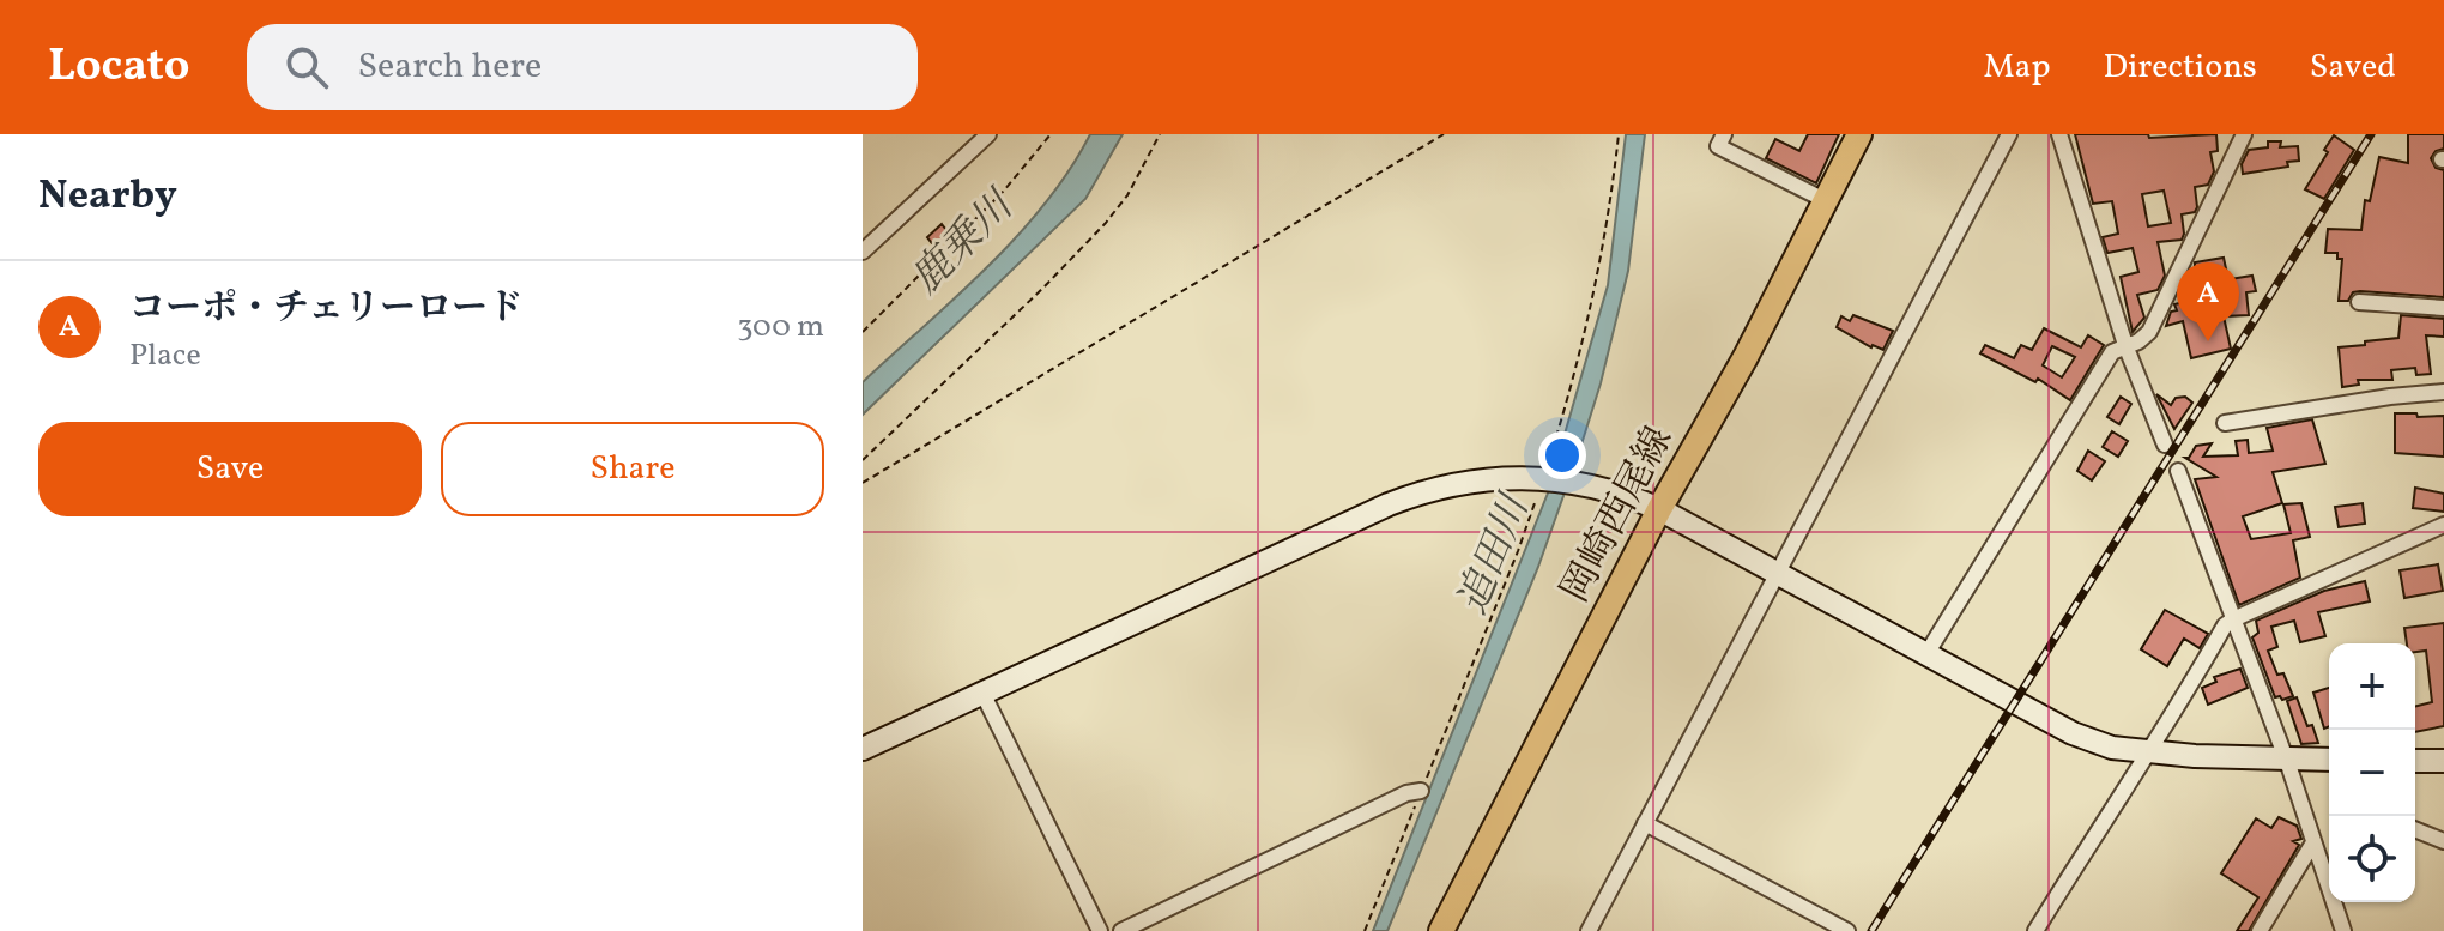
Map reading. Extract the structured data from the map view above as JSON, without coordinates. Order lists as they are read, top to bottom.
{
  "streets": {
    "main road": ["岡崎西尾線"]
  },
  "water": ["鹿乗川", "追田川"],
  "page": {
    "header": "Locato",
    "search": "Search here",
    "nav": ["Map", "Directions", "Saved"],
    "heading": "Nearby",
    "list": [
      {
        "mark": "A",
        "name": "コーポ・チェリーロード",
        "note": "Place",
        "value": "300 m"
      }
    ],
    "pins": "A",
    "buttons": ["Save", "Share"],
    "map_buttons": ["+", "−"]
  }
}
